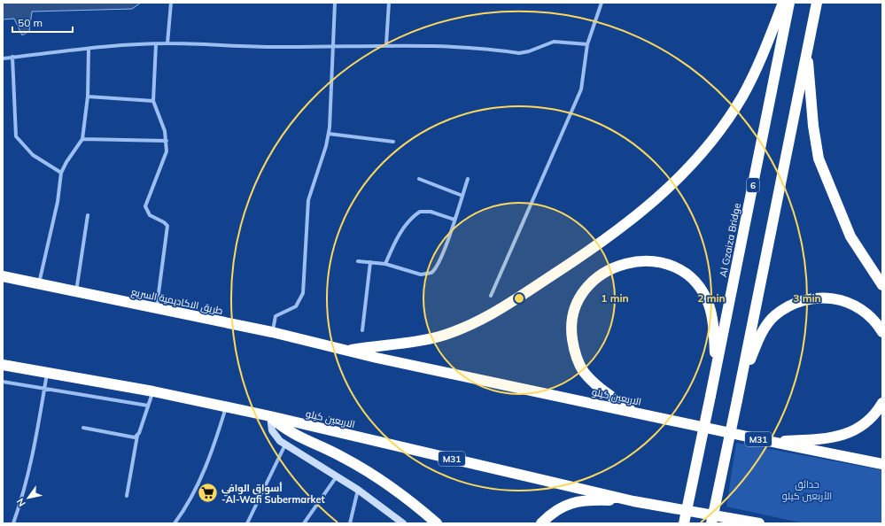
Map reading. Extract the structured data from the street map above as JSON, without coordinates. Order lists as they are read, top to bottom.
{
  "streets": {
    "highway": [
      "6",
      "Al Gzaiza Bridge",
      "طريق الاكاديمية السريع",
      "الاربعين كيلو",
      "M31"
    ]
  },
  "crossings": [
    ["طريق الاكاديمية السريع", "الاربعين كيلو"]
  ],
  "parks": ["حدائق الأربعين كيلو"],
  "places": {
    "supermarket": ["أسواق الوافي -Al-Wafi Subermarket"]
  },
  "scale_bar": "50 m",
  "north": "bottom left",
  "rings": ["1 min", "2 min", "3 min"]
}
